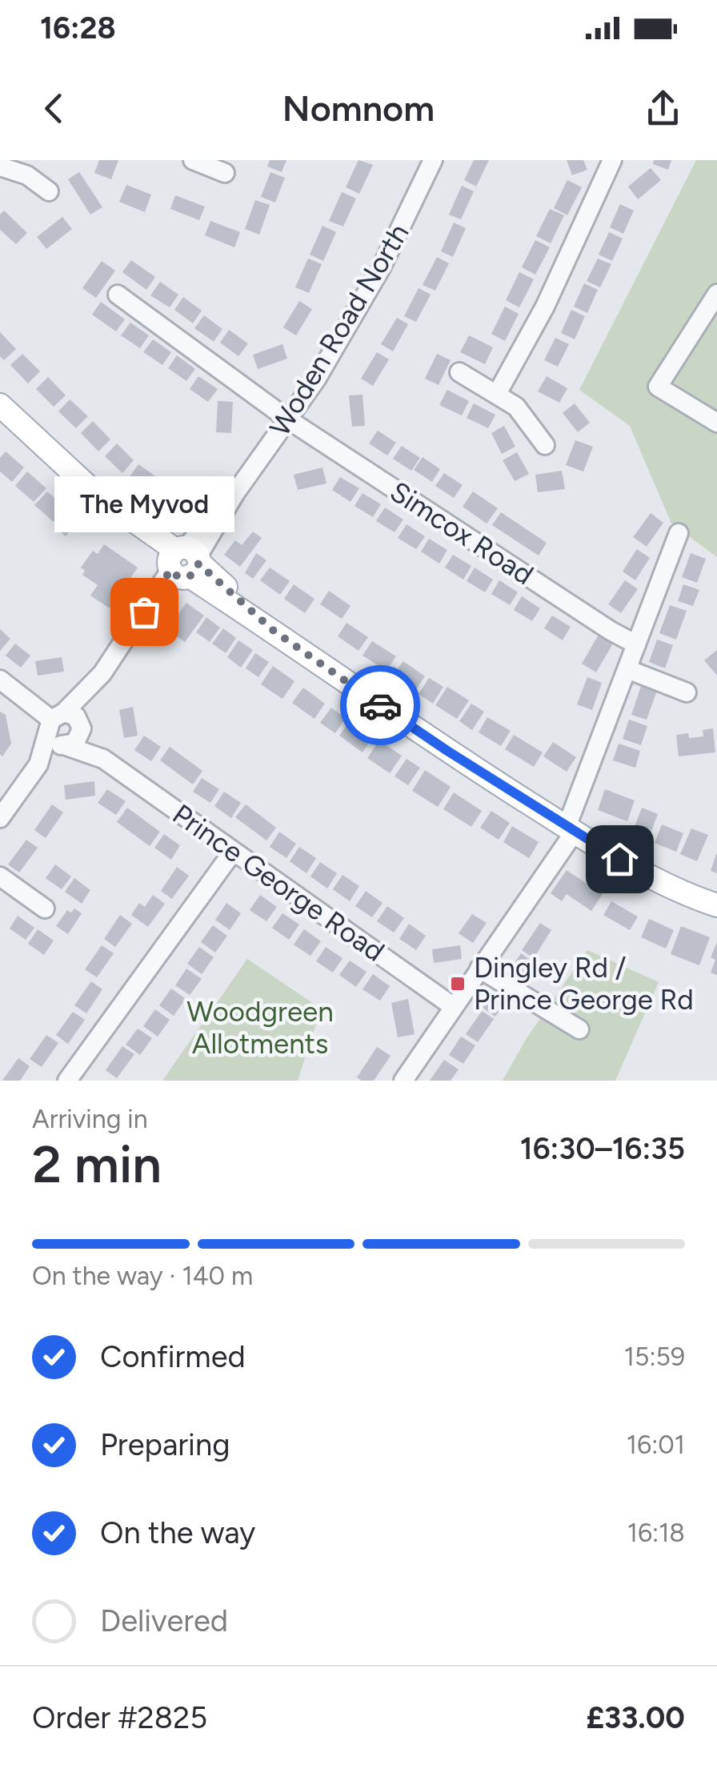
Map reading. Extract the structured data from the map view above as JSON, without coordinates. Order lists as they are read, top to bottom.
{
  "streets": {
    "street": ["Woden Road North", "Simcox Road", "Prince George Road"]
  },
  "crossings": [
    ["Woden Road North", "Simcox Road"]
  ],
  "parks": ["Woodgreen Allotments"],
  "places": {
    "other": ["The Myvod"],
    "transit": ["Dingley Rd / Prince George Rd"]
  },
  "page": {
    "status": "16:28",
    "header": "Nomnom",
    "bubble": "The Myvod",
    "heading": ["2 min", "Arriving in", "16:30–16:35"],
    "panel": ["Order #2825", "£33.00"],
    "bar": "On the way · 140 m",
    "list": [
      ["Confirmed", "15:59"],
      ["Preparing", "16:01"],
      ["On the way", "16:18"],
      "Delivered"
    ]
  }
}
